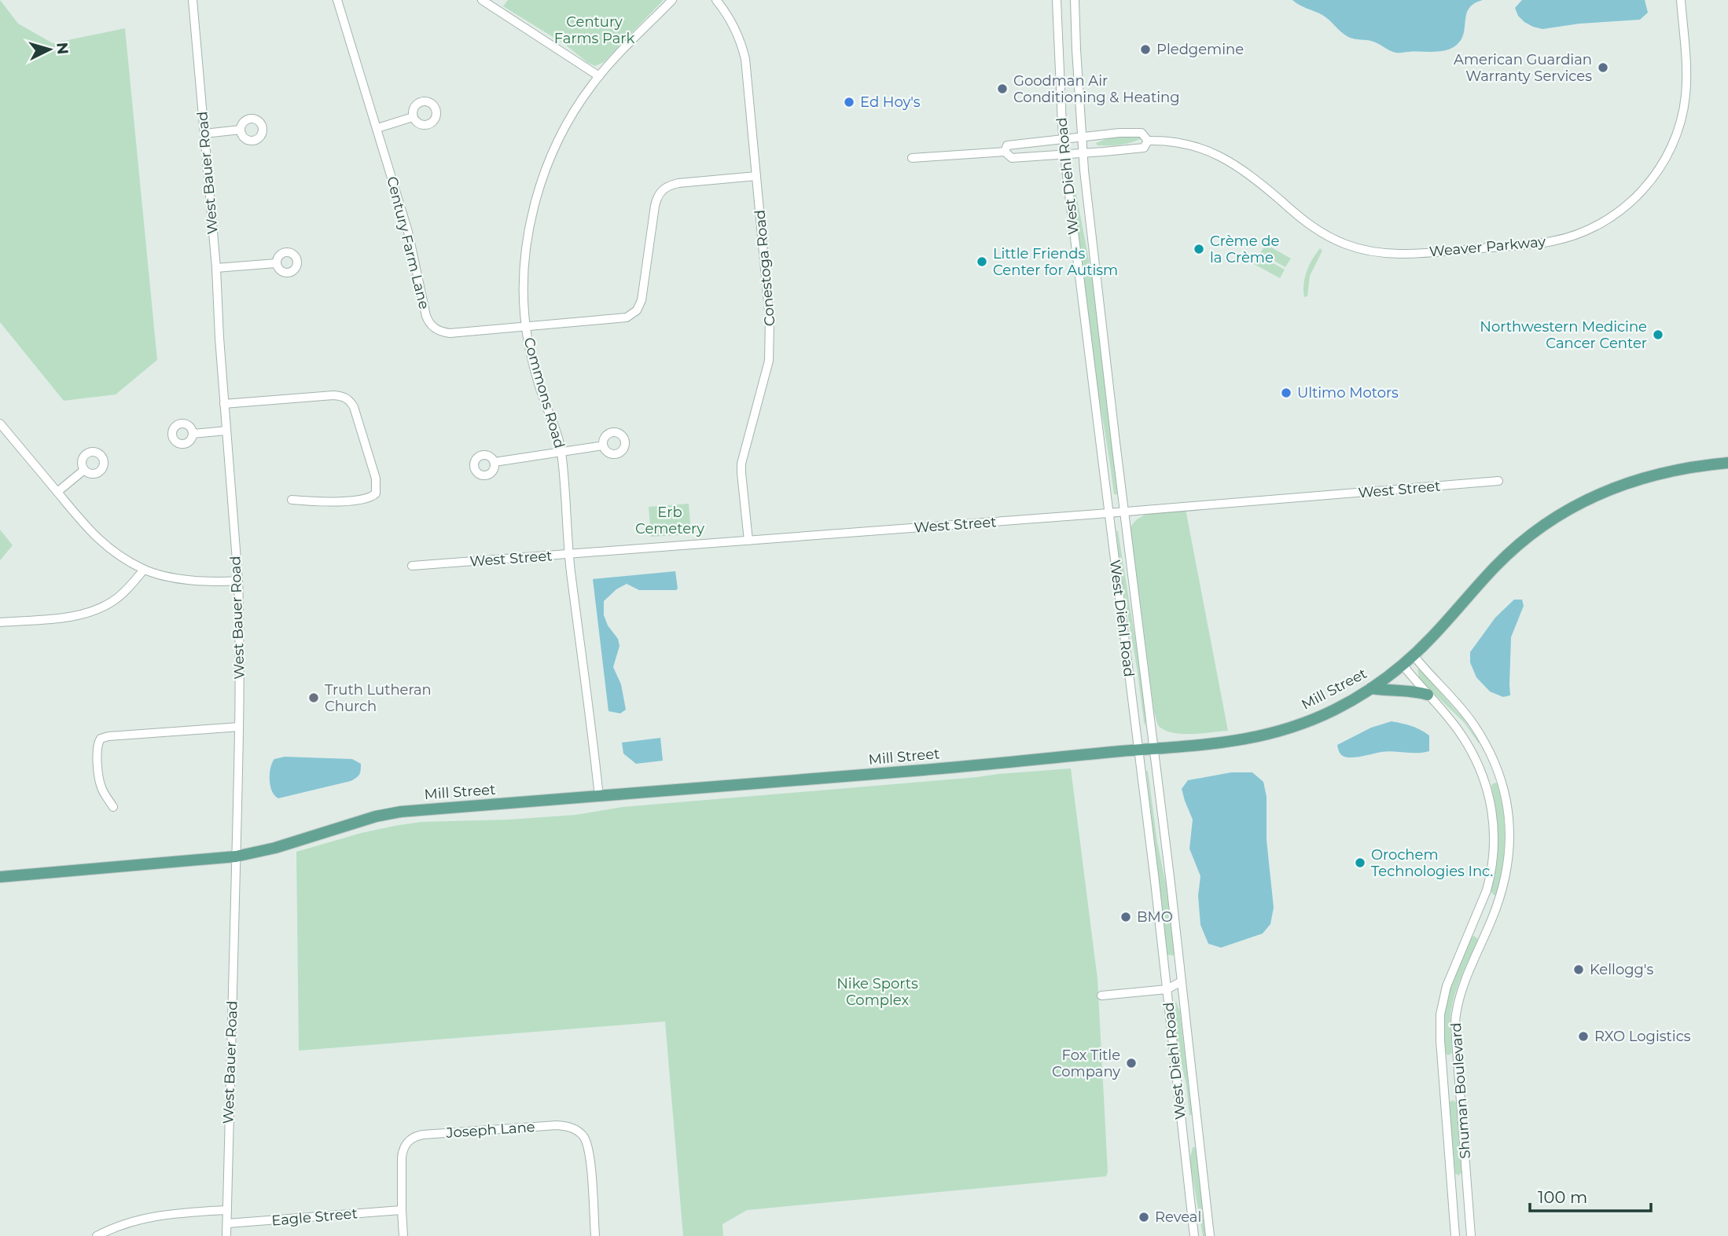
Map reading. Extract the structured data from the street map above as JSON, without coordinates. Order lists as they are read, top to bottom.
{
  "streets": {
    "main road": ["Mill Street"],
    "street": [
      "West Bauer Road",
      "West Diehl Road",
      "Century Farm Lane",
      "Weaver Parkway",
      "Conestoga Road",
      "Commons Road",
      "West Street",
      "Shuman Boulevard",
      "Joseph Lane",
      "Eagle Street"
    ]
  },
  "crossings": [
    ["West Bauer Road", "Mill Street"],
    ["West Bauer Road", "Eagle Street"],
    ["West Diehl Road", "Weaver Parkway"],
    ["West Diehl Road", "West Street"],
    ["West Diehl Road", "Mill Street"],
    ["Century Farm Lane", "Conestoga Road"],
    ["Century Farm Lane", "Commons Road"],
    ["Conestoga Road", "West Street"],
    ["Commons Road", "West Street"],
    ["Commons Road", "Mill Street"],
    ["Mill Street", "Shuman Boulevard"],
    ["Joseph Lane", "Eagle Street"]
  ],
  "parks": ["Century Farms Park", "Erb Cemetery", "Nike Sports Complex"],
  "places": [
    "Pledgemine",
    "American Guardian Warranty Services",
    "Goodman Air Conditioning & Heating",
    "Ed Hoy's",
    "Crème de la Crème",
    "Little Friends Center for Autism",
    "Northwestern Medicine Cancer Center",
    "Ultimo Motors",
    "Truth Lutheran Church",
    "Orochem Technologies Inc.",
    "BMO",
    "Kellogg's",
    "RXO Logistics",
    "Fox Title Company",
    "Reveal"
  ],
  "scale_bar": "100 m",
  "north": "right"
}
